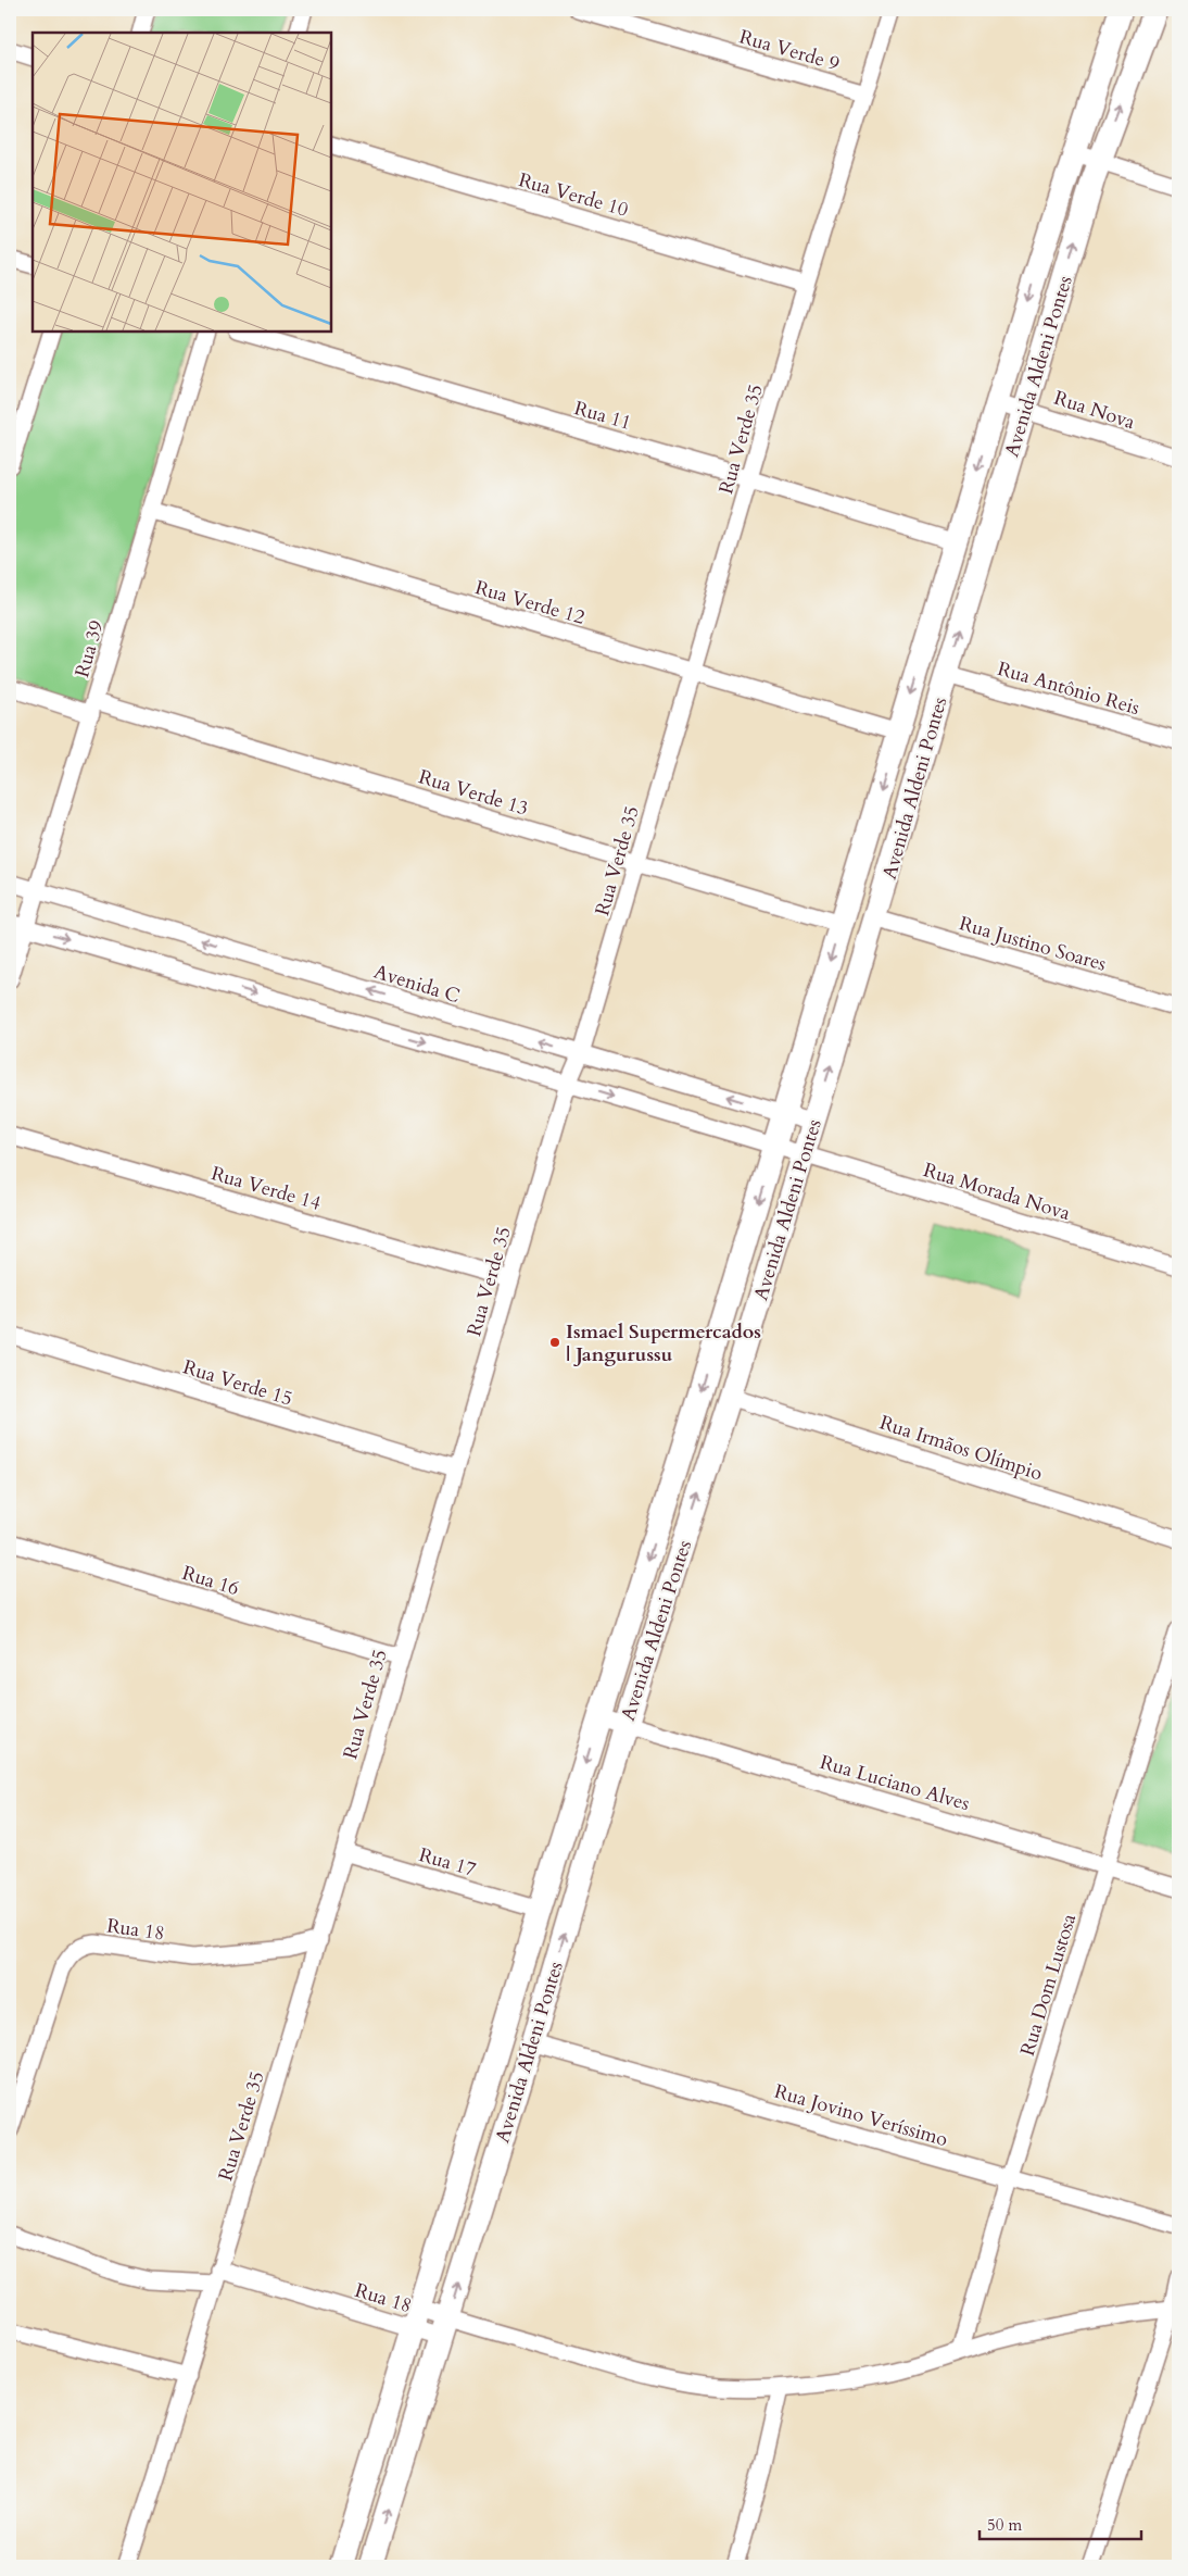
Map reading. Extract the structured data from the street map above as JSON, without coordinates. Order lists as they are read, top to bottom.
{
  "streets": {
    "main road": ["Avenida Aldeni Pontes"],
    "street": [
      "Rua Verde 9",
      "Rua Verde 10",
      "Rua Nova",
      "Rua 11",
      "Rua Verde 35",
      "Rua Verde 12",
      "Rua 39",
      "Rua Antônio Reis",
      "Rua Verde 13",
      "Rua Justino Soares",
      "Avenida C",
      "Rua Verde 14",
      "Rua Morada Nova",
      "Rua Verde 15",
      "Rua Irmãos Olímpio",
      "Rua 16",
      "Rua Luciano Alves",
      "Rua 17",
      "Rua 18",
      "Rua Dom Lustosa",
      "Rua Jovino Veríssimo"
    ]
  },
  "crossings": [
    ["Rua Verde 9", "Rua Verde 35"],
    ["Rua Verde 10", "Rua Verde 35"],
    ["Avenida Aldeni Pontes", "Rua Nova"],
    ["Avenida Aldeni Pontes", "Rua 11"],
    ["Avenida Aldeni Pontes", "Rua Verde 12"],
    ["Avenida Aldeni Pontes", "Rua Antônio Reis"],
    ["Avenida Aldeni Pontes", "Rua Verde 13"],
    ["Avenida Aldeni Pontes", "Rua Justino Soares"],
    ["Avenida Aldeni Pontes", "Avenida C"],
    ["Avenida Aldeni Pontes", "Rua Morada Nova"],
    ["Avenida Aldeni Pontes", "Rua Irmãos Olímpio"],
    ["Avenida Aldeni Pontes", "Rua Luciano Alves"],
    ["Avenida Aldeni Pontes", "Rua 17"],
    ["Avenida Aldeni Pontes", "Rua 18"],
    ["Avenida Aldeni Pontes", "Rua Jovino Veríssimo"],
    ["Rua 11", "Rua Verde 35"],
    ["Rua Verde 35", "Rua Verde 12"],
    ["Rua Verde 35", "Rua Verde 13"],
    ["Rua Verde 35", "Avenida C"],
    ["Rua Verde 35", "Rua Verde 14"],
    ["Rua Verde 35", "Rua Verde 15"],
    ["Rua Verde 35", "Rua 16"],
    ["Rua Verde 35", "Rua 17"],
    ["Rua Verde 35", "Rua 18"],
    ["Rua Verde 12", "Rua 39"],
    ["Rua 39", "Rua Verde 13"],
    ["Rua 39", "Avenida C"],
    ["Rua Luciano Alves", "Rua Dom Lustosa"],
    ["Rua 18", "Rua Dom Lustosa"],
    ["Rua Dom Lustosa", "Rua Jovino Veríssimo"]
  ],
  "places": ["Ismael Supermercados | Jangurussu"],
  "scale_bar": "50 m"
}
